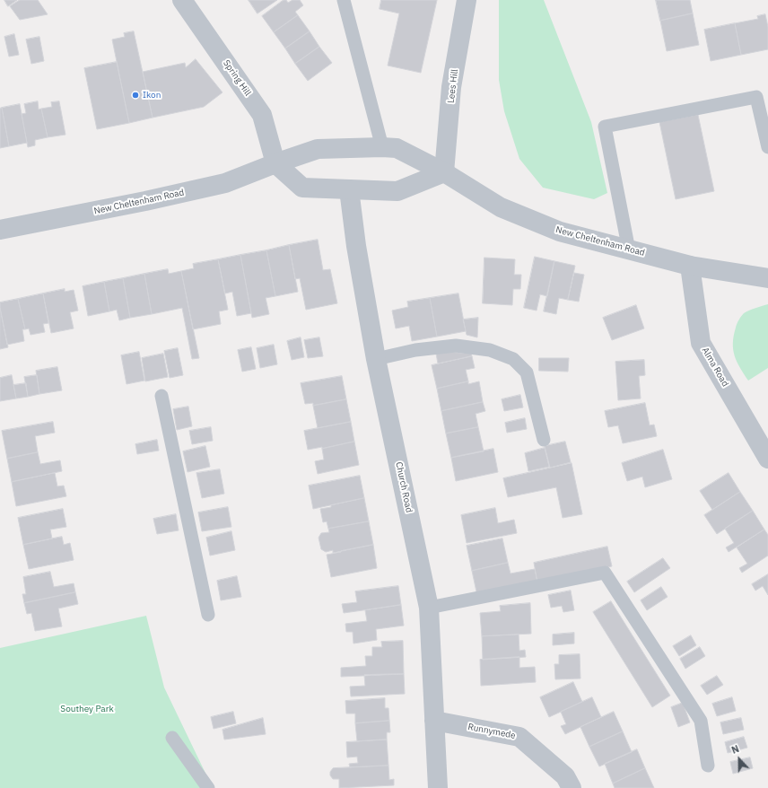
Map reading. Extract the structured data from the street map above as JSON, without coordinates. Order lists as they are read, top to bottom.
{
  "streets": {
    "street": [
      "Spring Hill",
      "Lees Hill",
      "New Cheltenham Road",
      "Alma Road",
      "Church Road",
      "Runnymede"
    ]
  },
  "crossings": [
    ["Spring Hill", "New Cheltenham Road"],
    ["Lees Hill", "New Cheltenham Road"],
    ["New Cheltenham Road", "Alma Road"],
    ["Church Road", "Runnymede"]
  ],
  "parks": ["Southey Park"],
  "places": ["Ikon"],
  "north": "top"
}
